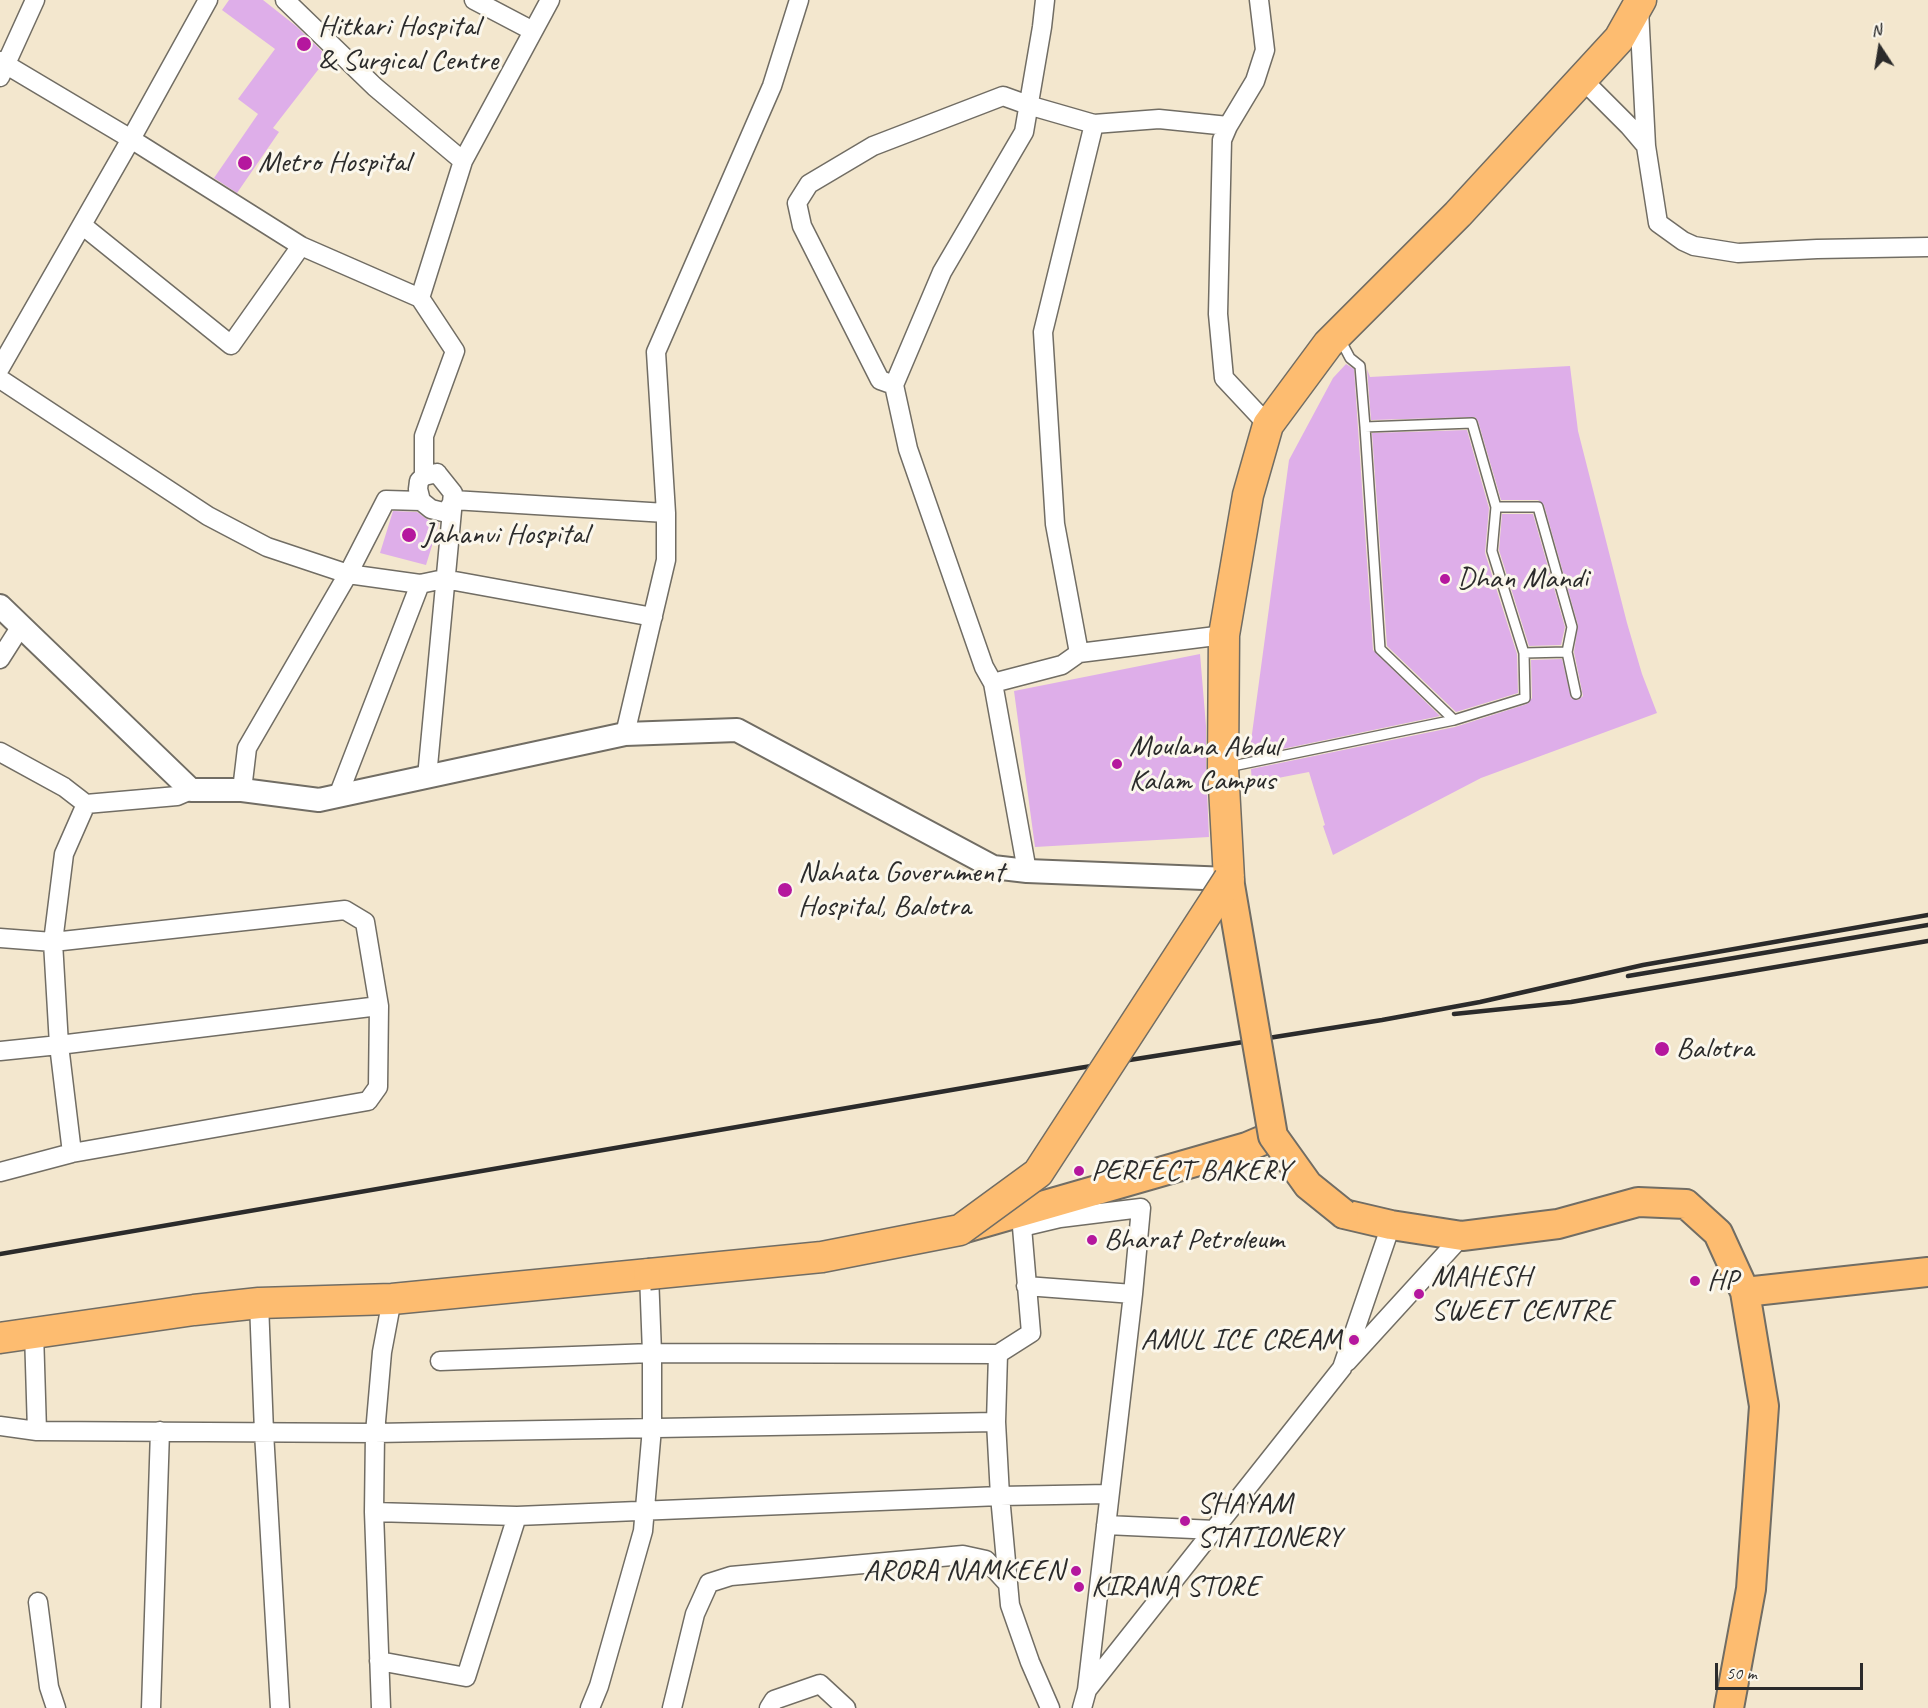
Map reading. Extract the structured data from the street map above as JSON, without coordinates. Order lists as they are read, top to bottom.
{
  "places": [
    "Hitkari Hospital & Surgical Centre",
    "Metro Hospital",
    "Jahanvi Hospital",
    "Dhan Mandi",
    "Moulana Abdul Kalam Campus",
    "Nahata Government Hospital, Balotra",
    "Balotra",
    "PERFECT BAKERY",
    "Bharat Petroleum",
    "HP",
    "MAHESH SWEET CENTRE",
    "AMUL ICE CREAM",
    "SHAYAM STATIONERY",
    "ARORA NAMKEEN",
    "KIRANA STORE"
  ],
  "scale_bar": "50 m",
  "north": "top"
}
